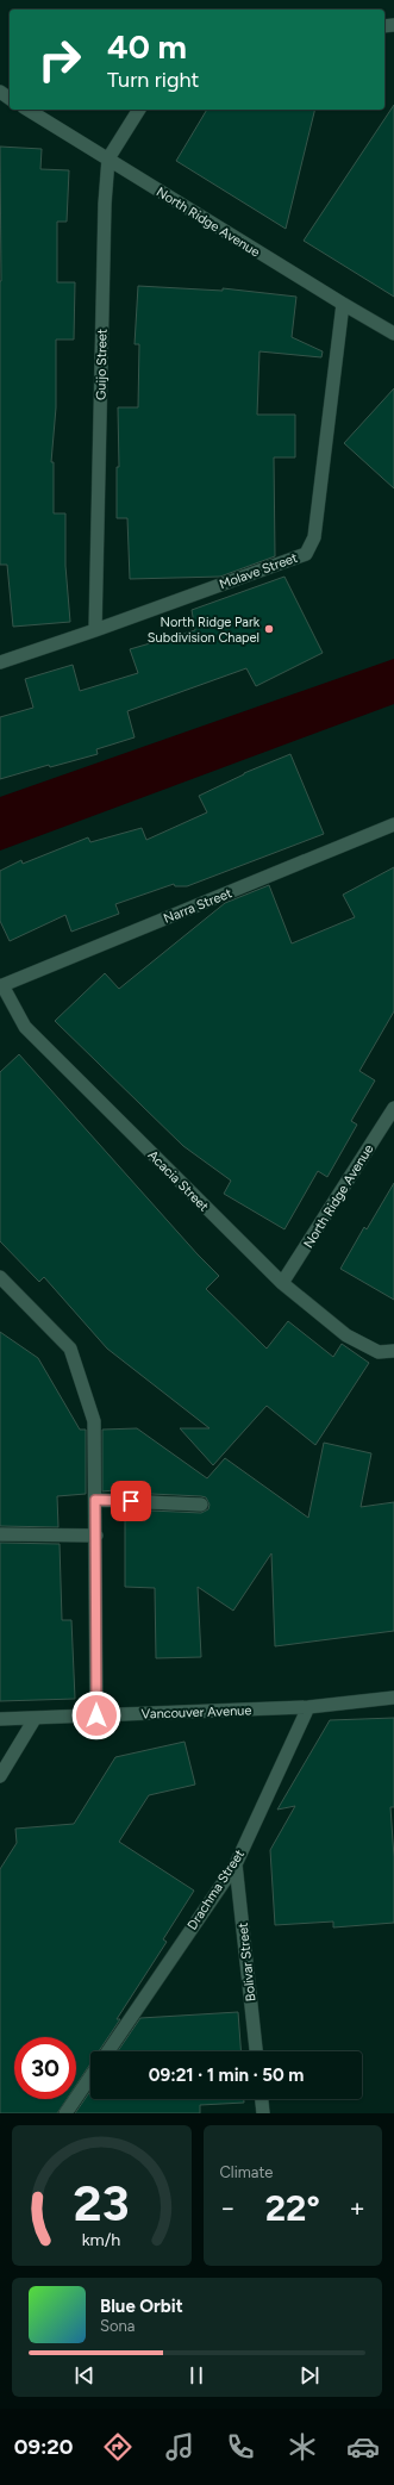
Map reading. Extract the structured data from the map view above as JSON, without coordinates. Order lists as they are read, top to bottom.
{
  "streets": {
    "street": [
      "North Ridge Avenue",
      "Guijo Street",
      "Molave Street",
      "Narra Street",
      "Acacia Street",
      "Vancouver Avenue",
      "Drachma Street",
      "Bolivar Street"
    ]
  },
  "crossings": [
    ["North Ridge Avenue", "Guijo Street"],
    ["North Ridge Avenue", "Molave Street"],
    ["North Ridge Avenue", "Acacia Street"],
    ["Guijo Street", "Molave Street"],
    ["Narra Street", "Acacia Street"],
    ["Vancouver Avenue", "Drachma Street"],
    ["Drachma Street", "Bolivar Street"]
  ],
  "places": ["North Ridge Park Subdivision Chapel"],
  "page": {
    "turn": ["40 m", "Turn right"],
    "limit": "30",
    "trip": "09:21 · 1 min · 50 m",
    "tile": "Climate",
    "heat": ["−", "22°", "+"],
    "song": ["Blue Orbit", "Sona"],
    "tabs": "09:20",
    "gauge": ["23", "km/h"]
  }
}
